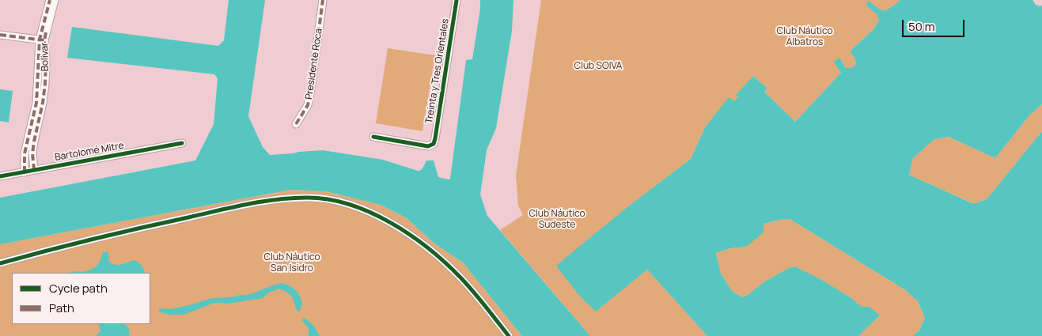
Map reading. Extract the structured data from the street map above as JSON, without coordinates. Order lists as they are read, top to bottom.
{
  "streets": {
    "street": [
      "Bolivar",
      "Presidente Roca",
      "Treinta y Tres Orientales",
      "Bartolomé Mitre"
    ]
  },
  "crossings": [
    ["Bolivar", "Bartolomé Mitre"]
  ],
  "parks": [
    "Club Náutico Álbatros",
    "Club SOIVA",
    "Club Náutico Sudeste",
    "Club Náutico San Isidro"
  ],
  "legend": ["Cycle path", "Path"],
  "scale_bar": "50 m"
}
